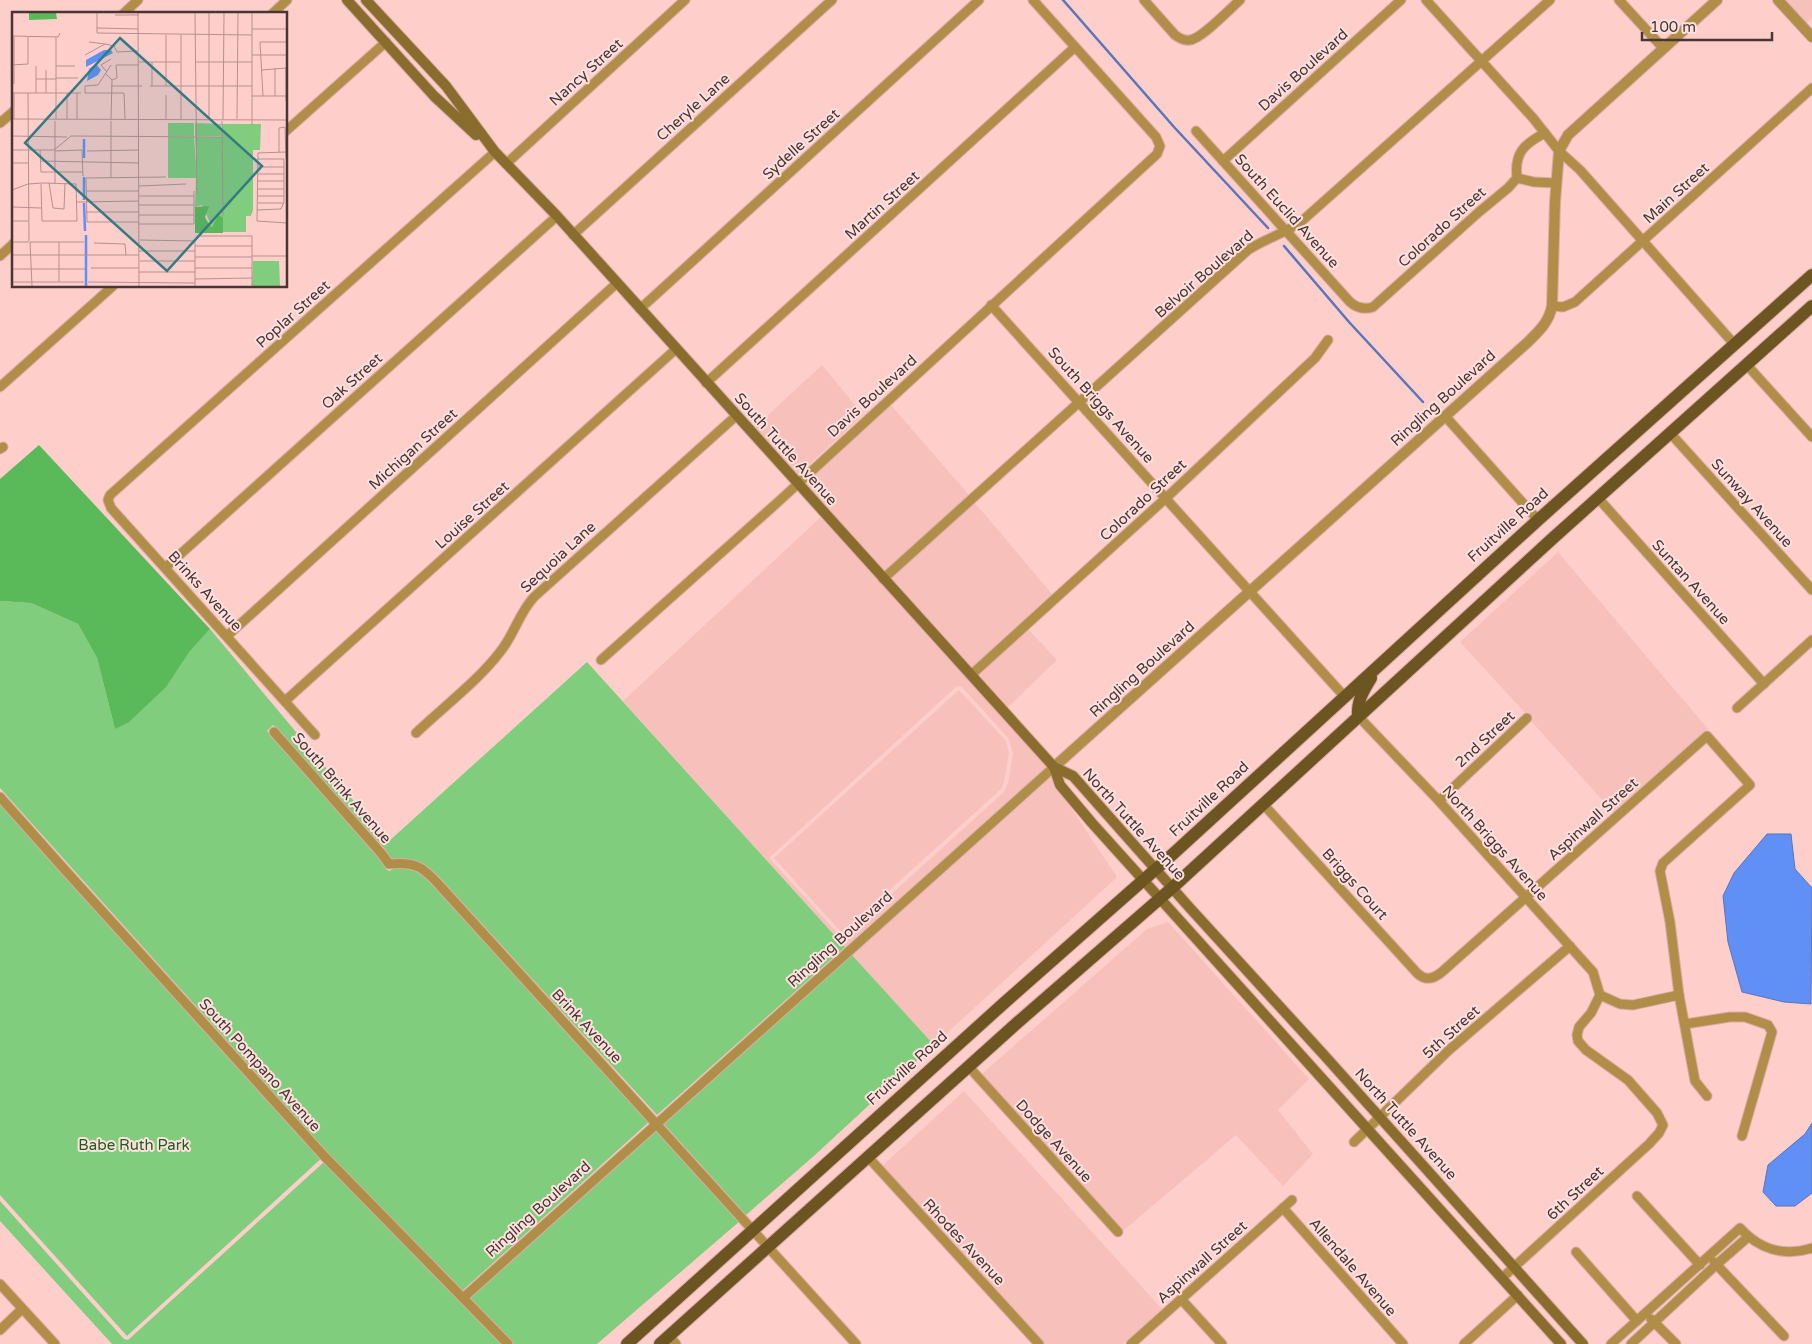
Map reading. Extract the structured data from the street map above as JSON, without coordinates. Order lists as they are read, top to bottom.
{
  "streets": {
    "main road": ["South Tuttle Avenue", "Fruitville Road", "North Tuttle Avenue"],
    "street": [
      "Davis Boulevard",
      "Nancy Street",
      "Cheryle Lane",
      "Sydelle Street",
      "Main Street",
      "Martin Street",
      "South Euclid Avenue",
      "Colorado Street",
      "Belvoir Boulevard",
      "Poplar Street",
      "Oak Street",
      "Ringling Boulevard",
      "South Briggs Avenue",
      "Michigan Street",
      "Sunway Avenue",
      "Louise Street",
      "Sequoia Lane",
      "Suntan Avenue",
      "Brinks Avenue",
      "2nd Street",
      "South Brink Avenue",
      "Aspinwall Street",
      "North Briggs Avenue",
      "Briggs Court",
      "Brink Avenue",
      "5th Street",
      "South Pompano Avenue",
      "Dodge Avenue",
      "6th Street",
      "Rhodes Avenue",
      "Allendale Avenue"
    ]
  },
  "crossings": [
    ["Davis Boulevard", "Martin Street"],
    ["Davis Boulevard", "South Euclid Avenue"],
    ["Davis Boulevard", "South Briggs Avenue"],
    ["Davis Boulevard", "South Tuttle Avenue"],
    ["Nancy Street", "South Tuttle Avenue"],
    ["Cheryle Lane", "South Tuttle Avenue"],
    ["Sydelle Street", "South Tuttle Avenue"],
    ["Main Street", "Ringling Boulevard"],
    ["Martin Street", "South Tuttle Avenue"],
    ["South Euclid Avenue", "Colorado Street"],
    ["South Euclid Avenue", "Belvoir Boulevard"],
    ["Colorado Street", "Ringling Boulevard"],
    ["Colorado Street", "South Briggs Avenue"],
    ["Colorado Street", "South Tuttle Avenue"],
    ["Belvoir Boulevard", "South Briggs Avenue"],
    ["Belvoir Boulevard", "South Tuttle Avenue"],
    ["Poplar Street", "South Tuttle Avenue"],
    ["Poplar Street", "Brinks Avenue"],
    ["Oak Street", "South Tuttle Avenue"],
    ["Oak Street", "Brinks Avenue"],
    ["Ringling Boulevard", "South Briggs Avenue"],
    ["Ringling Boulevard", "South Tuttle Avenue"],
    ["Ringling Boulevard", "North Tuttle Avenue"],
    ["Ringling Boulevard", "Brink Avenue"],
    ["Ringling Boulevard", "South Pompano Avenue"],
    ["Michigan Street", "South Tuttle Avenue"],
    ["Michigan Street", "Brinks Avenue"],
    ["South Tuttle Avenue", "Louise Street"],
    ["South Tuttle Avenue", "Sequoia Lane"],
    ["South Tuttle Avenue", "North Tuttle Avenue"],
    ["Louise Street", "Brinks Avenue"],
    ["Louise Street", "South Brink Avenue"],
    ["Fruitville Road", "North Tuttle Avenue"],
    ["Fruitville Road", "Brink Avenue"],
    ["Brinks Avenue", "South Brink Avenue"],
    ["2nd Street", "North Briggs Avenue"],
    ["South Brink Avenue", "Brink Avenue"],
    ["Aspinwall Street", "North Briggs Avenue"],
    ["Aspinwall Street", "Briggs Court"],
    ["Aspinwall Street", "Allendale Avenue"],
    ["North Tuttle Avenue", "5th Street"],
    ["North Tuttle Avenue", "6th Street"],
    ["North Briggs Avenue", "5th Street"],
    ["North Briggs Avenue", "6th Street"]
  ],
  "parks": ["Babe Ruth Park"],
  "scale_bar": "100 m"
}
